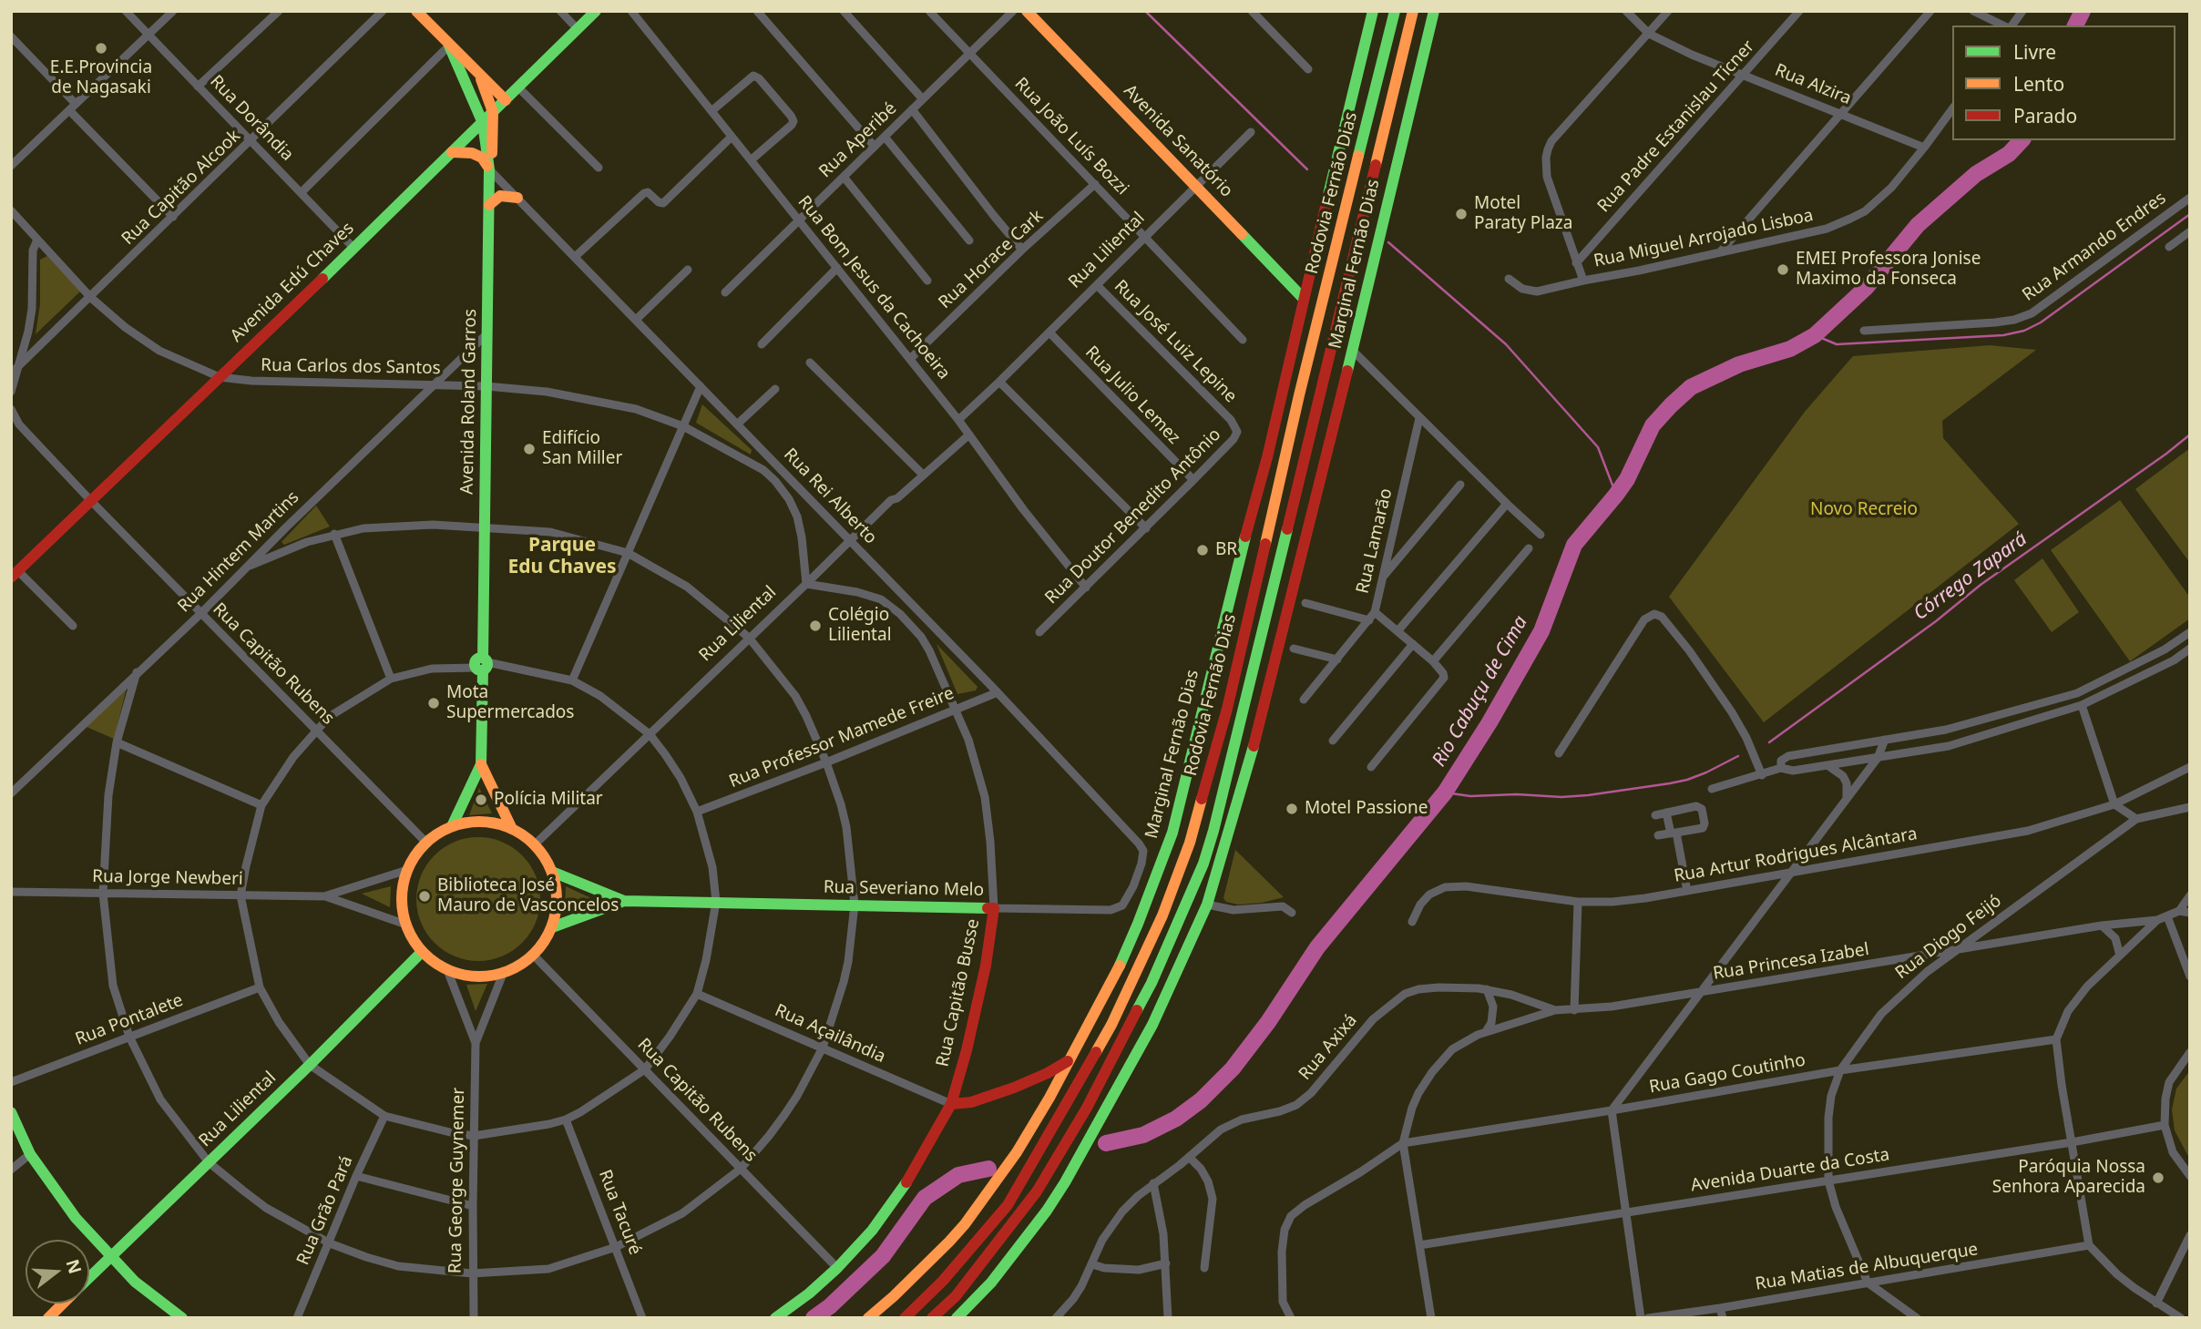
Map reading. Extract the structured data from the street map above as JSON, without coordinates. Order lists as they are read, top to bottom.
{
  "streets": {
    "main road": [
      "Avenida Sanatório",
      "Rodovia Fernão Dias",
      "Rua Liliental",
      "Marginal Fernão Dias",
      "Avenida Edú Chaves",
      "Avenida Roland Garros",
      "Rua Severiano Melo",
      "Rua Capitão Busse"
    ],
    "street": [
      "Rua Alzira",
      "Rua Dorândia",
      "Rua Padre Estanislau Ticner",
      "Rua João Luís Bozzi",
      "Rua Aperibé",
      "Rua Capitão Alcook",
      "Rua Miguel Arrojado Lisboa",
      "Rua Armando Endres",
      "Rua Horace Cark",
      "Rua Bom Jesus da Cachoeira",
      "Rua José Luiz Lepine",
      "Rua Carlos dos Santos",
      "Rua Julio Lemez",
      "Rua Rei Alberto",
      "Rua Doutor Benedito Antônio",
      "Rua Lamarão",
      "Rua Hintem Martins",
      "Rua Capitão Rubens",
      "Rua Professor Mamede Freire",
      "Rua Artur Rodrigues Alcântara",
      "Rua Jorge Newberi",
      "Rua Diogo Feijó",
      "Rua Princesa Izabel",
      "Rua Pontalete",
      "Rua Açailândia",
      "Rua Axixá",
      "Rua Gago Coutinho",
      "Avenida Duarte da Costa",
      "Rua George Guynemer",
      "Rua Grão Pará",
      "Rua Tacuré",
      "Rua Matias de Albuquerque"
    ]
  },
  "crossings": [
    ["Rua Alzira", "Rua Padre Estanislau Ticner"],
    ["Rua Alzira", "Rua Miguel Arrojado Lisboa"],
    ["Rua Dorândia", "Rua Capitão Alcook"],
    ["Rua Dorândia", "Avenida Edú Chaves"],
    ["Rua Padre Estanislau Ticner", "Rua Miguel Arrojado Lisboa"],
    ["Rua João Luís Bozzi", "Rua Aperibé"],
    ["Rua João Luís Bozzi", "Rua Liliental"],
    ["Rua João Luís Bozzi", "Rua Horace Cark"],
    ["Rua Aperibé", "Rua Bom Jesus da Cachoeira"],
    ["Avenida Sanatório", "Rua Liliental"],
    ["Avenida Sanatório", "Marginal Fernão Dias"],
    ["Rua Capitão Alcook", "Rua Carlos dos Santos"],
    ["Rua Liliental", "Rua Bom Jesus da Cachoeira"],
    ["Rua Liliental", "Rua José Luiz Lepine"],
    ["Rua Liliental", "Rua Carlos dos Santos"],
    ["Rua Liliental", "Rua Julio Lemez"],
    ["Rua Liliental", "Rua Rei Alberto"],
    ["Rua Liliental", "Rua Capitão Rubens"],
    ["Rua Liliental", "Rua Capitão Busse"],
    ["Rua Horace Cark", "Rua Bom Jesus da Cachoeira"],
    ["Avenida Edú Chaves", "Rua Carlos dos Santos"],
    ["Avenida Edú Chaves", "Avenida Roland Garros"],
    ["Avenida Edú Chaves", "Rua Capitão Rubens"],
    ["Rua Bom Jesus da Cachoeira", "Rua Doutor Benedito Antônio"],
    ["Rua José Luiz Lepine", "Rua Doutor Benedito Antônio"],
    ["Rua Carlos dos Santos", "Avenida Roland Garros"],
    ["Rua Carlos dos Santos", "Rua Hintem Martins"],
    ["Rua Carlos dos Santos", "Rua Capitão Busse"],
    ["Rua Julio Lemez", "Rua Doutor Benedito Antônio"],
    ["Avenida Roland Garros", "Rua Rei Alberto"],
    ["Avenida Roland Garros", "Rua Hintem Martins"],
    ["Rua Rei Alberto", "Rua Professor Mamede Freire"],
    ["Rua Rei Alberto", "Rua Severiano Melo"],
    ["Rua Hintem Martins", "Rua Capitão Rubens"],
    ["Rua Capitão Rubens", "Rua Capitão Busse"],
    ["Rua Professor Mamede Freire", "Rua Capitão Busse"],
    ["Rua Severiano Melo", "Rua Capitão Busse"],
    ["Rua Diogo Feijó", "Rua Princesa Izabel"],
    ["Rua Diogo Feijó", "Rua Gago Coutinho"],
    ["Rua Diogo Feijó", "Avenida Duarte da Costa"],
    ["Rua Diogo Feijó", "Rua Matias de Albuquerque"],
    ["Rua Princesa Izabel", "Rua Axixá"],
    ["Rua Princesa Izabel", "Rua Gago Coutinho"],
    ["Rua Capitão Busse", "Rua Açailândia"]
  ],
  "districts": ["Parque Edu Chaves"],
  "water": ["Córrego Zapará", "Rio Cabuçu de Cima"],
  "parks": ["Novo Recreio"],
  "places": [
    "E.E.Provincia de Nagasaki",
    "Motel Paraty Plaza",
    "EMEI Professora Jonise Maximo da Fonseca",
    "Edifício San Miller",
    "BR",
    "Colégio Liliental",
    "Mota Supermercados",
    "Polícia Militar",
    "Motel Passione",
    "Biblioteca José Mauro de Vasconcelos",
    "Paróquia Nossa Senhora Aparecida"
  ],
  "legend": ["Livre", "Lento", "Parado"],
  "north": "right"
}
